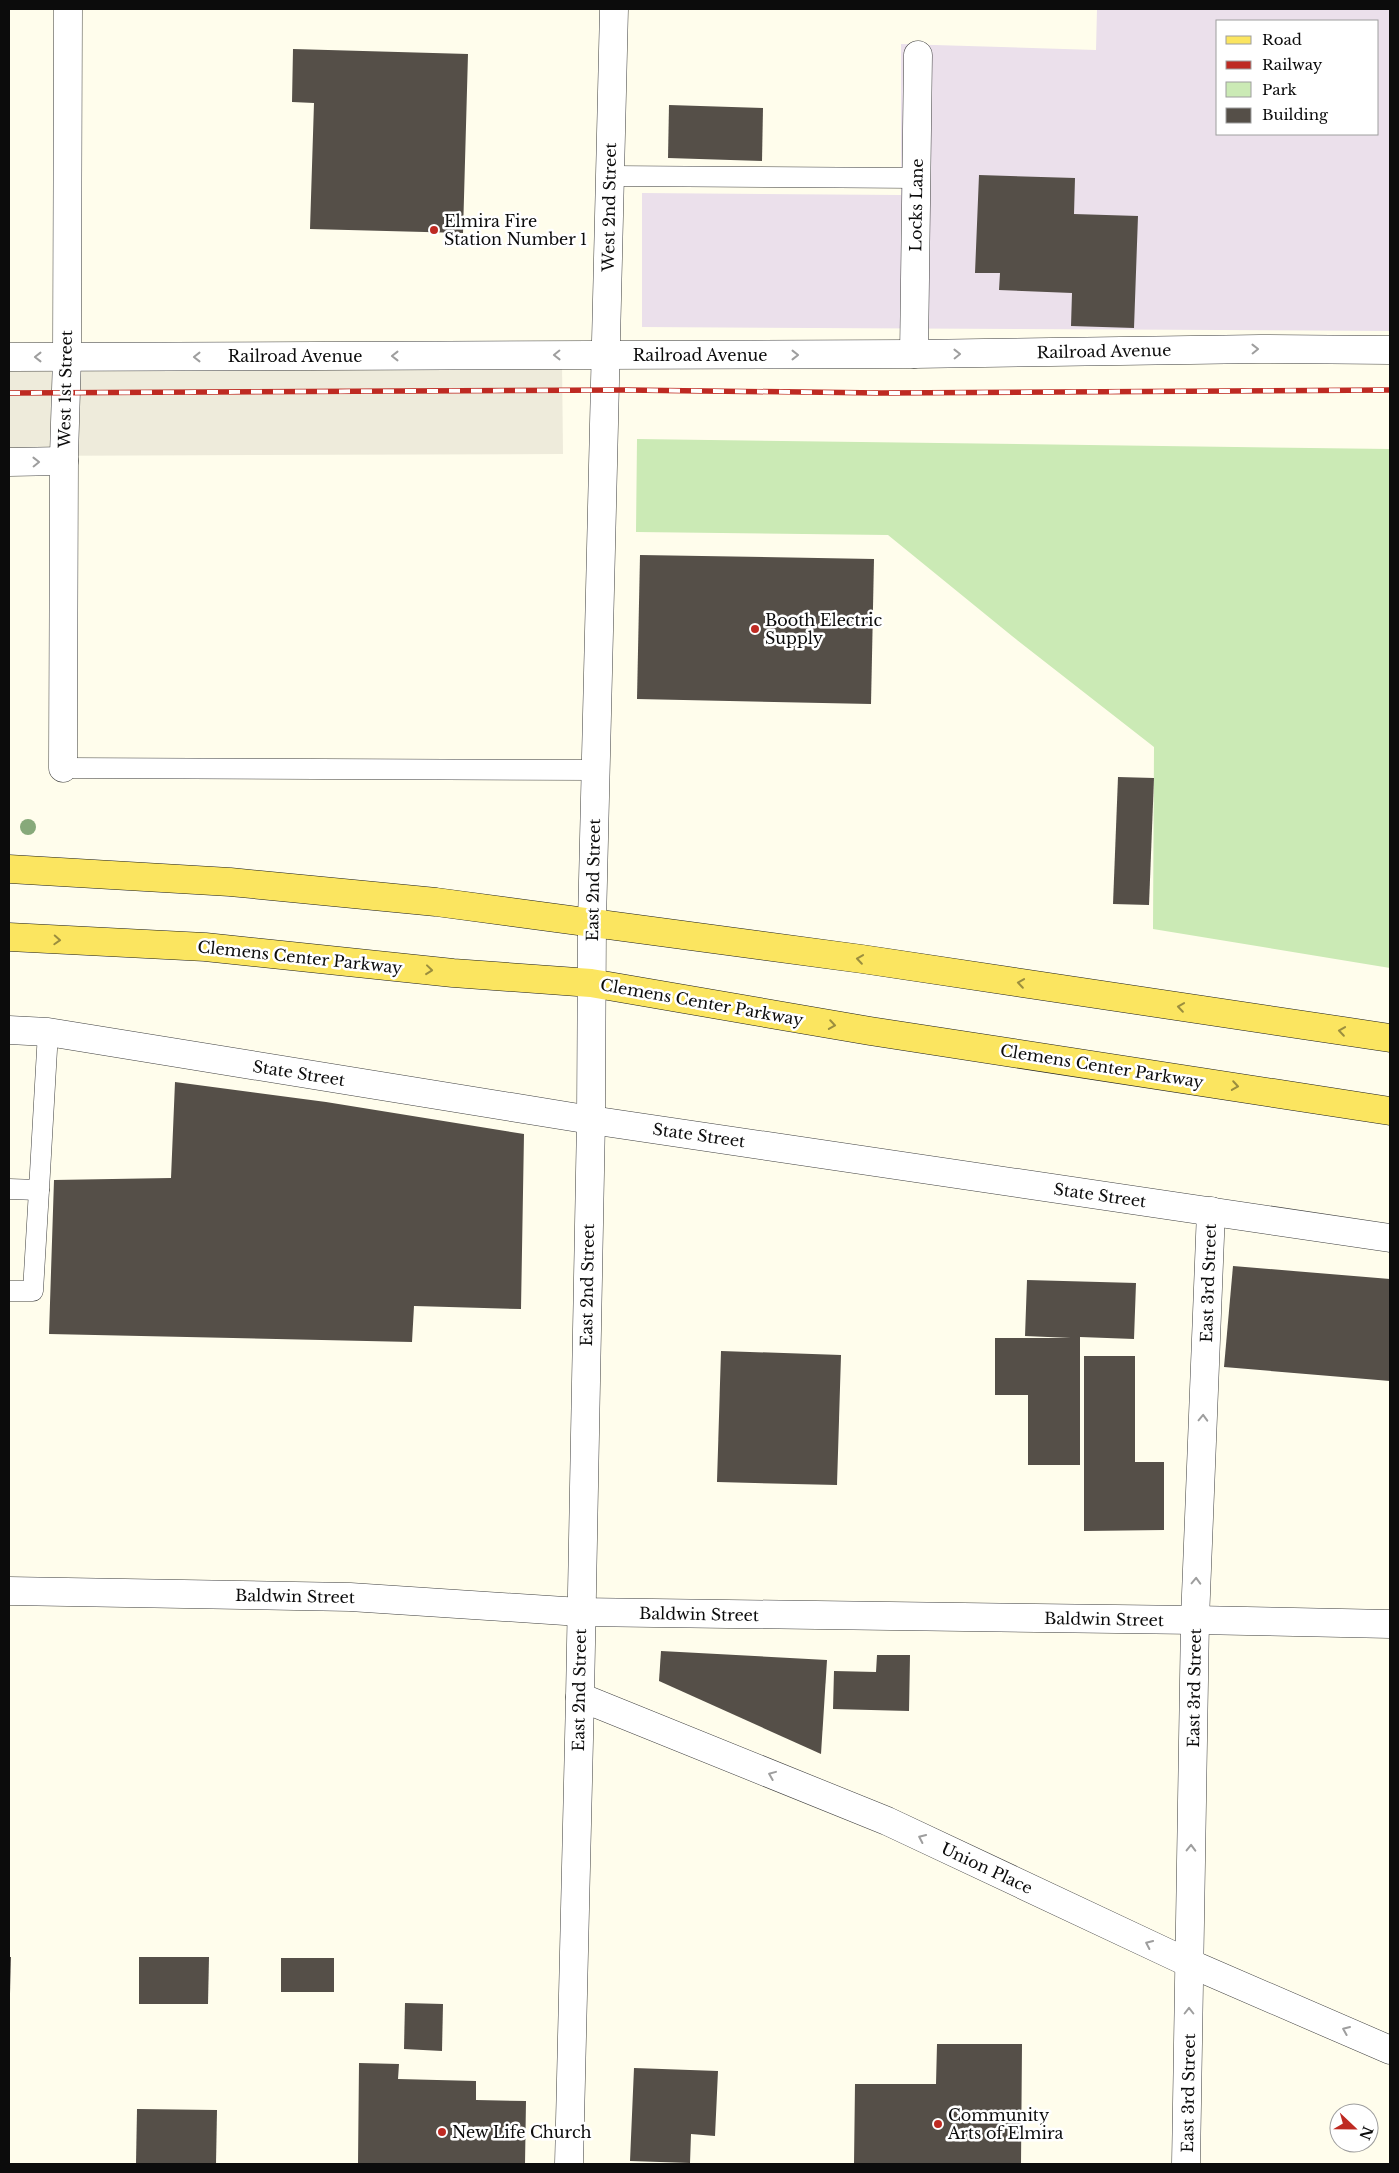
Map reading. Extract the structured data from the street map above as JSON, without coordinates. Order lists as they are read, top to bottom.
{
  "streets": {
    "main road": ["Clemens Center Parkway"],
    "street": [
      "Locks Lane",
      "West 2nd Street",
      "Railroad Avenue",
      "West 1st Street",
      "East 2nd Street",
      "State Street",
      "East 3rd Street",
      "Baldwin Street",
      "Union Place"
    ]
  },
  "crossings": [
    ["Locks Lane", "Railroad Avenue"],
    ["West 2nd Street", "Railroad Avenue"],
    ["West 2nd Street", "East 2nd Street"],
    ["Railroad Avenue", "West 1st Street"],
    ["East 2nd Street", "Clemens Center Parkway"],
    ["East 2nd Street", "State Street"],
    ["East 2nd Street", "Baldwin Street"],
    ["East 2nd Street", "Union Place"],
    ["State Street", "East 3rd Street"],
    ["East 3rd Street", "Baldwin Street"],
    ["East 3rd Street", "Union Place"]
  ],
  "one_way": ["East 3rd Street", "Union Place"],
  "places": [
    "Elmira Fire Station Number 1",
    "Booth Electric Supply",
    "Community Arts of Elmira",
    "New Life Church"
  ],
  "legend": [
    "Road",
    "Railway",
    "Park",
    "Building"
  ],
  "north": "right"
}
